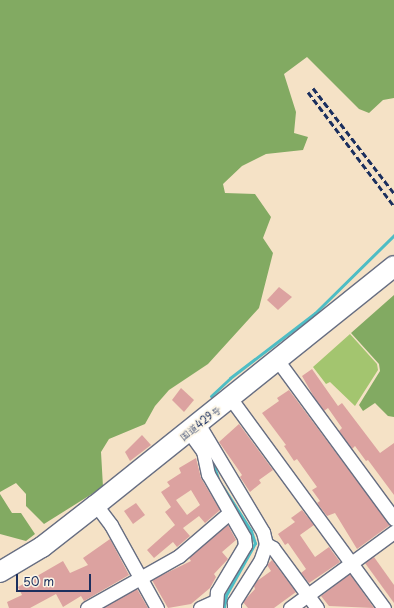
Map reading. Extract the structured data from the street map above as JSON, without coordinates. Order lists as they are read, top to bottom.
{
  "streets": {
    "highway": ["国道429号"]
  },
  "scale_bar": "50 m"
}
